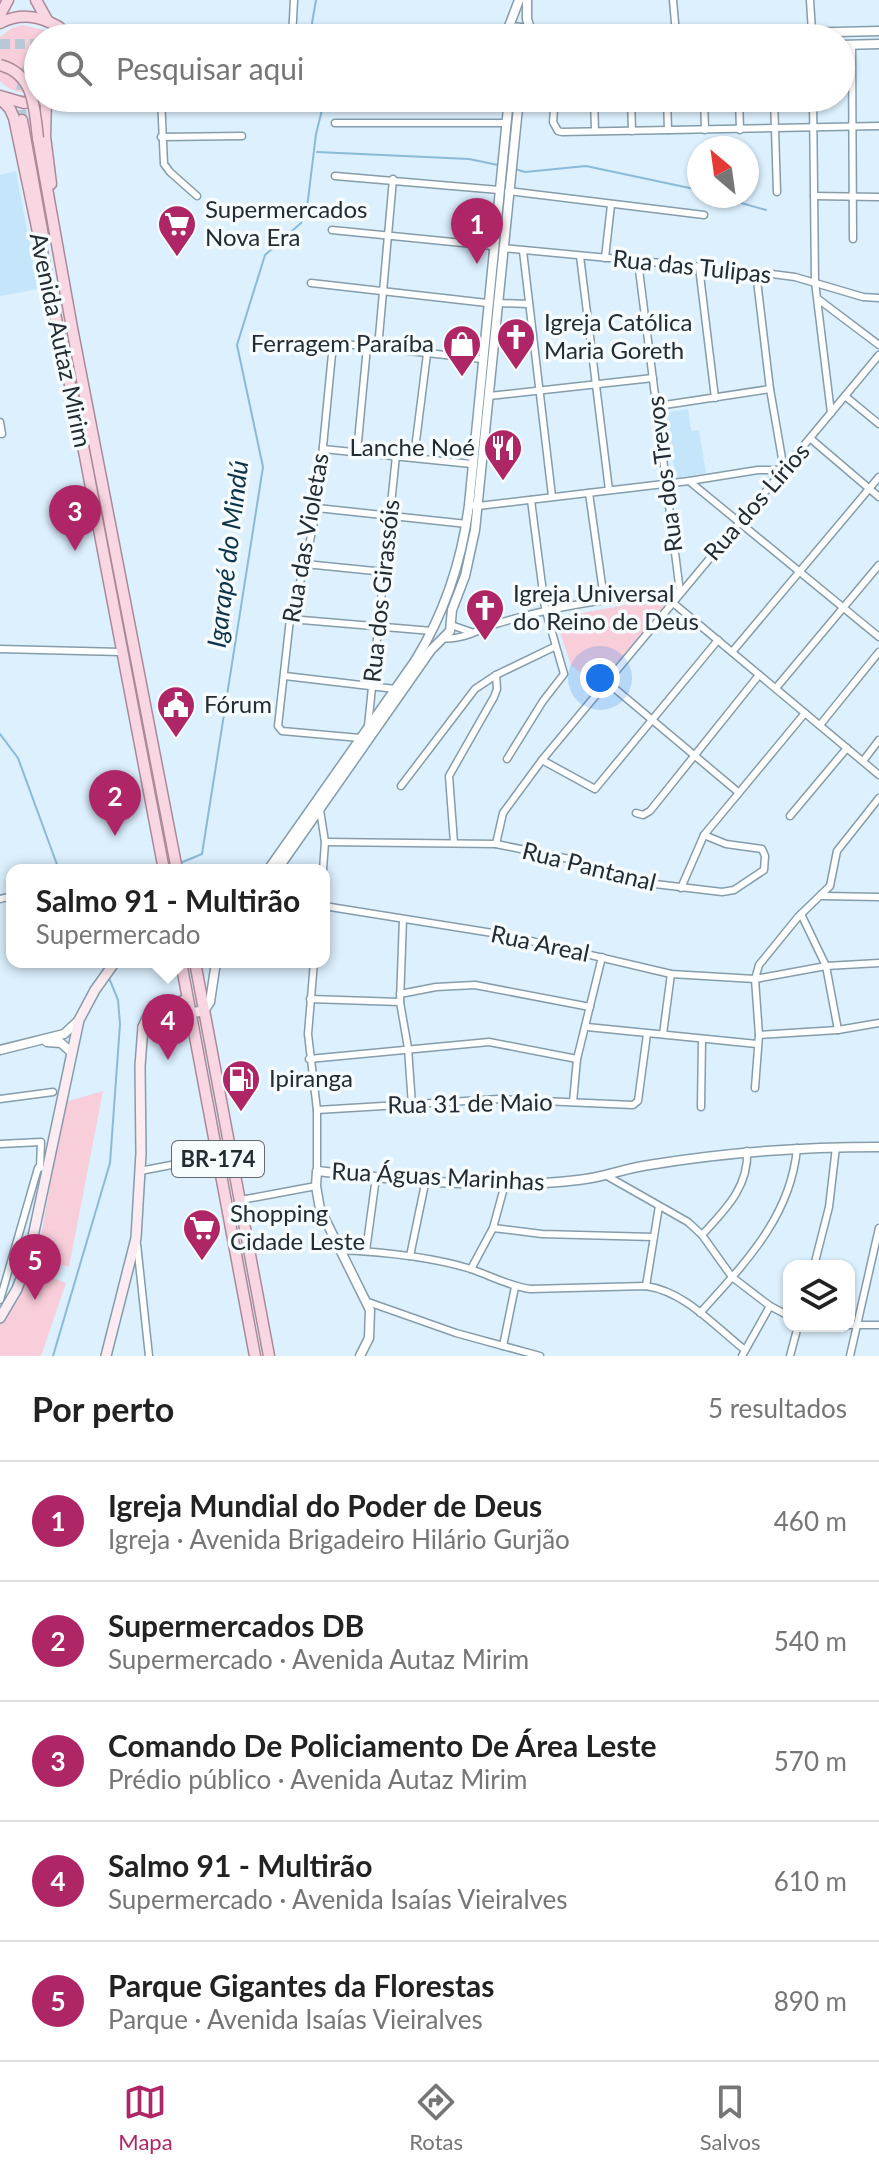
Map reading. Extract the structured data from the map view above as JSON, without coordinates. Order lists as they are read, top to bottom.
{
  "streets": {
    "main road": ["Avenida Autaz Mirim", "BR-174"],
    "street": [
      "Rua das Tulipas",
      "Rua dos Trevos",
      "Rua dos Lírios",
      "Rua das Violetas",
      "Rua dos Girassóis",
      "Rua Pantanal",
      "Rua Areal",
      "Rua 31 de Maio",
      "Rua Águas Marinhas"
    ]
  },
  "crossings": [
    ["Rua das Tulipas", "Rua dos Trevos"],
    ["Rua dos Trevos", "Rua dos Lírios"],
    ["Rua dos Lírios", "Rua Pantanal"]
  ],
  "water": ["Igarapé do Mindú"],
  "places": {
    "supermarket": ["Supermercados Nova Era", "Shopping Cidade Leste"],
    "church": ["Igreja Católica Maria Goreth", "Igreja Universal do Reino de Deus"],
    "shop": ["Ferragem Paraíba"],
    "restaurant": ["Lanche Noé"],
    "public building": ["Fórum"],
    "fuel station": ["Ipiranga"]
  },
  "north": "top left",
  "page": {
    "search": "Pesquisar aqui",
    "pins": [
      "1",
      "3",
      "2",
      "4",
      "5"
    ],
    "popup": ["Salmo 91 - Multirão", "Supermercado"],
    "heading": ["Por perto", "5 resultados"],
    "list": [
      {
        "mark": "1",
        "name": "Igreja Mundial do Poder de Deus",
        "note": "Igreja · Avenida Brigadeiro Hilário Gurjão",
        "value": "460 m"
      },
      {
        "mark": "2",
        "name": "Supermercados DB",
        "note": "Supermercado · Avenida Autaz Mirim",
        "value": "540 m"
      },
      {
        "mark": "3",
        "name": "Comando De Policiamento De Área Leste",
        "note": "Prédio público · Avenida Autaz Mirim",
        "value": "570 m"
      },
      {
        "mark": "4",
        "name": "Salmo 91 - Multirão",
        "note": "Supermercado · Avenida Isaías Vieiralves",
        "value": "610 m"
      },
      {
        "mark": "5",
        "name": "Parque Gigantes da Florestas",
        "note": "Parque · Avenida Isaías Vieiralves",
        "value": "890 m"
      }
    ],
    "nav": ["Mapa", "Rotas", "Salvos"]
  }
}
